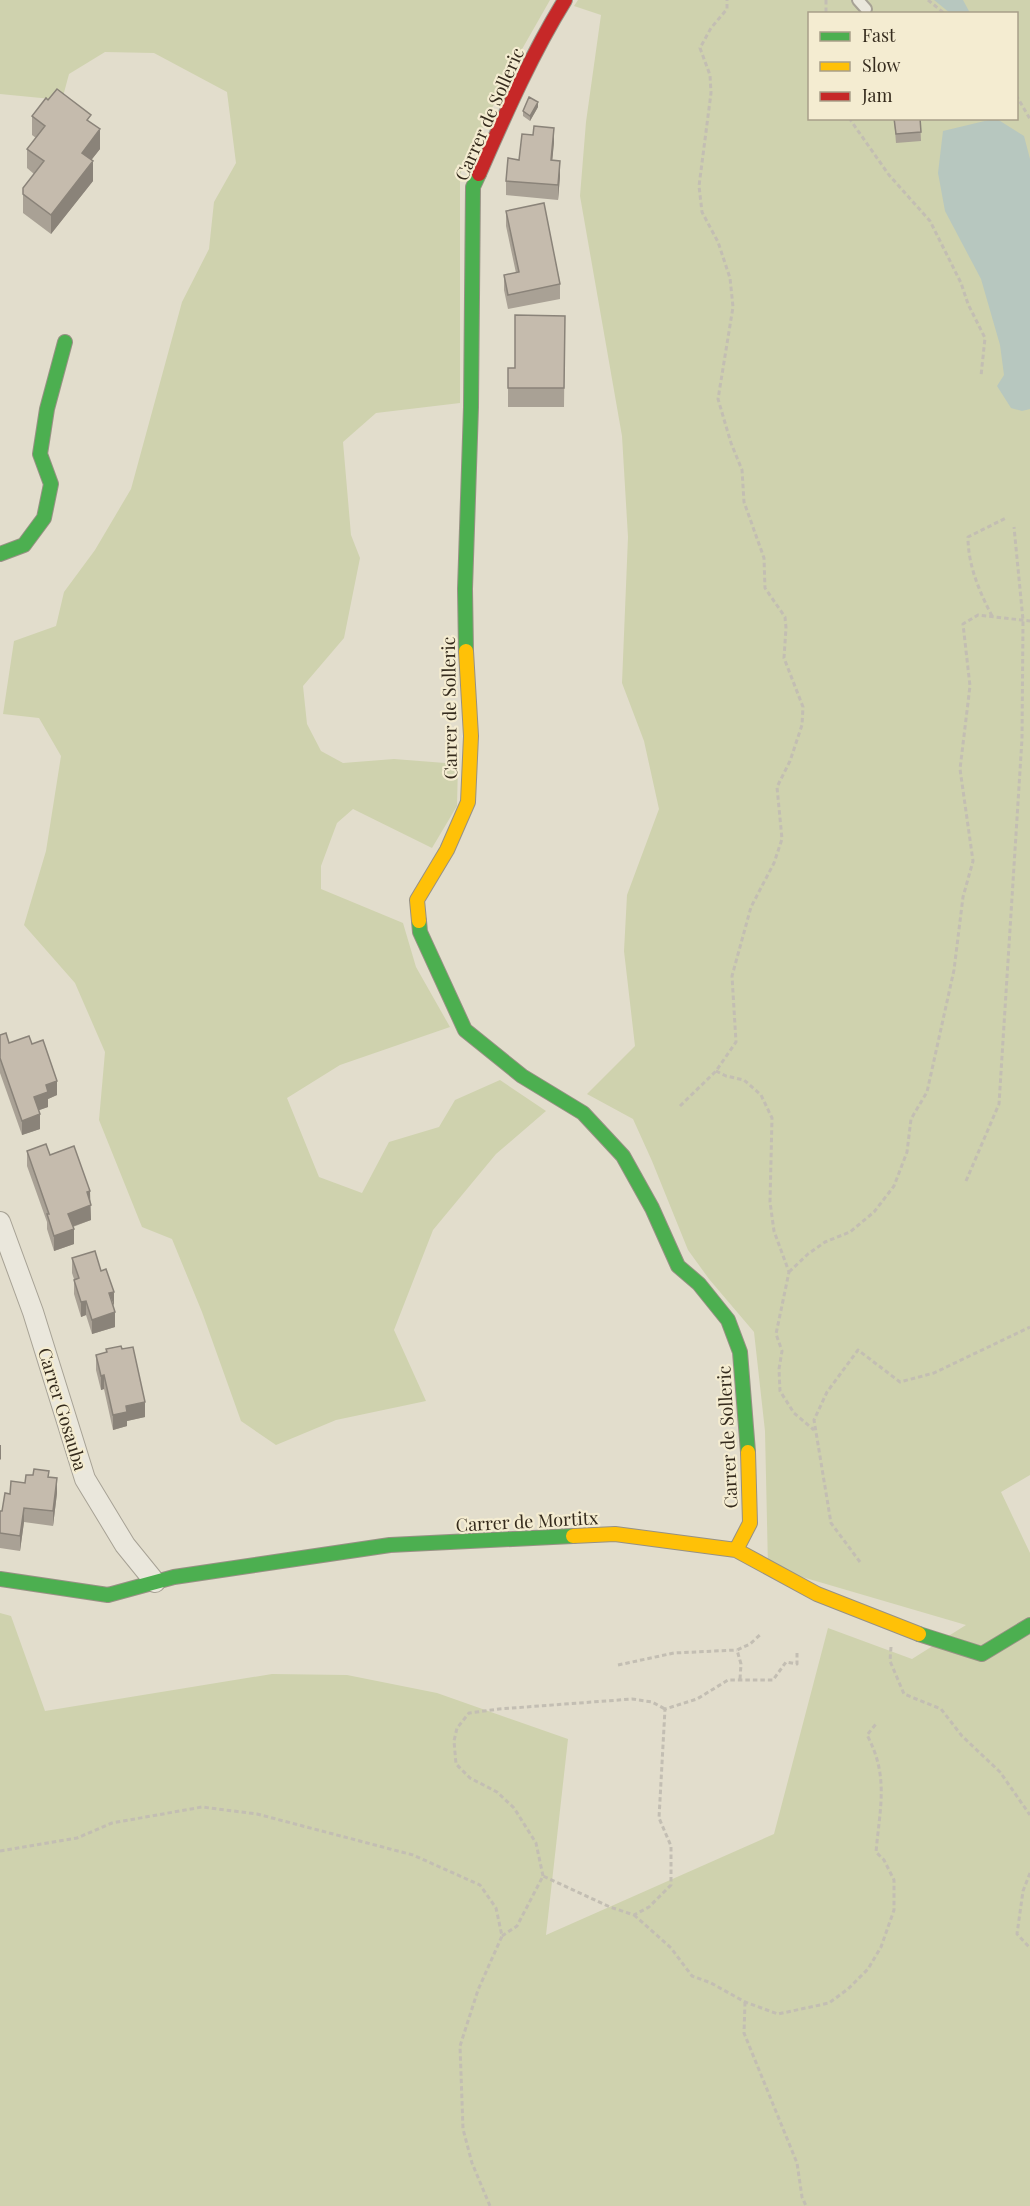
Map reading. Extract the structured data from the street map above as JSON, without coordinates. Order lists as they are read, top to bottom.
{
  "streets": {
    "street": ["Carrer de Solleric", "Carrer Gosauba", "Carrer de Mortitx"]
  },
  "crossings": [
    ["Carrer de Solleric", "Carrer de Mortitx"],
    ["Carrer Gosauba", "Carrer de Mortitx"]
  ],
  "legend": ["Fast", "Slow", "Jam"]
}
